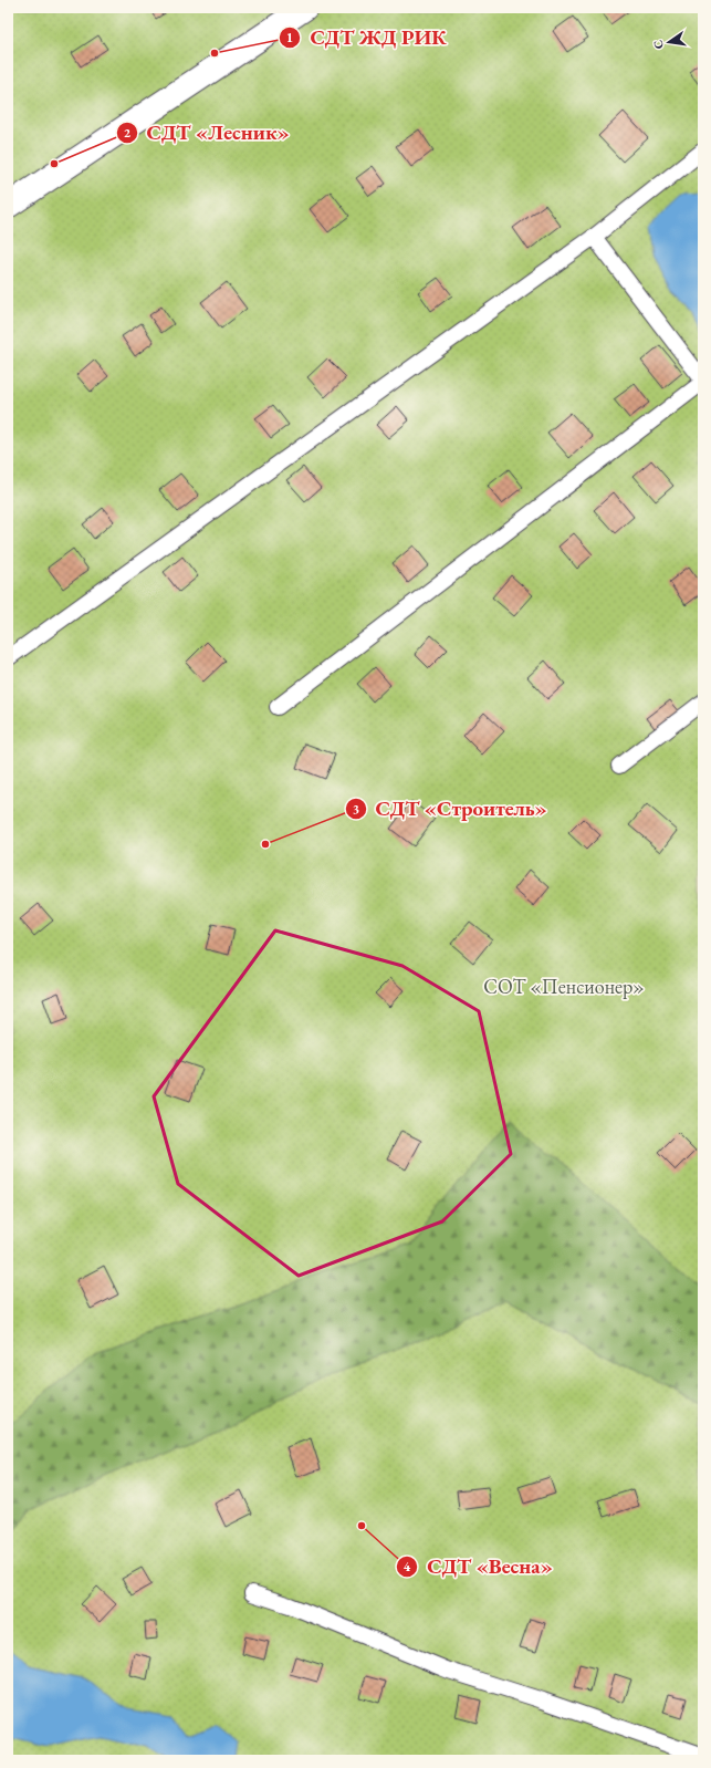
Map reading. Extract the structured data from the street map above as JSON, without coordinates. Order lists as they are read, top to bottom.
{
  "parks": ["СОТ «Пенсионер»"],
  "places": [
    "СДТ ЖД РИК",
    "СДТ «Лесник»",
    "СДТ «Строитель»",
    "СДТ «Весна»"
  ],
  "north": "left"
}
